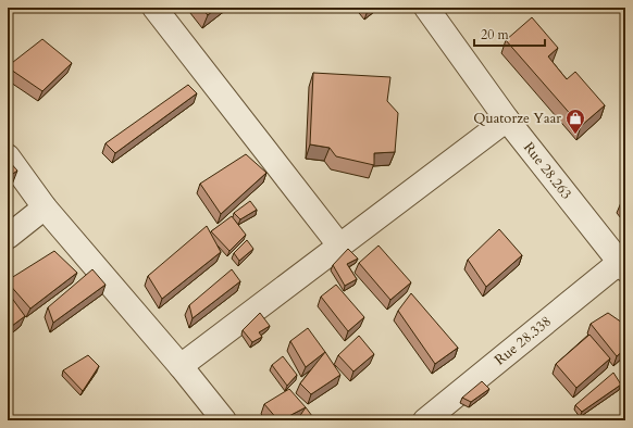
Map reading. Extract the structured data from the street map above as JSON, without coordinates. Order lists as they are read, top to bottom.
{
  "streets": {
    "street": ["Rue 28.263", "Rue 28.338"]
  },
  "crossings": [
    ["Rue 28.263", "Rue 28.338"]
  ],
  "places": {
    "shop": ["Quatorze Yaar"]
  },
  "scale_bar": "20 m"
}
